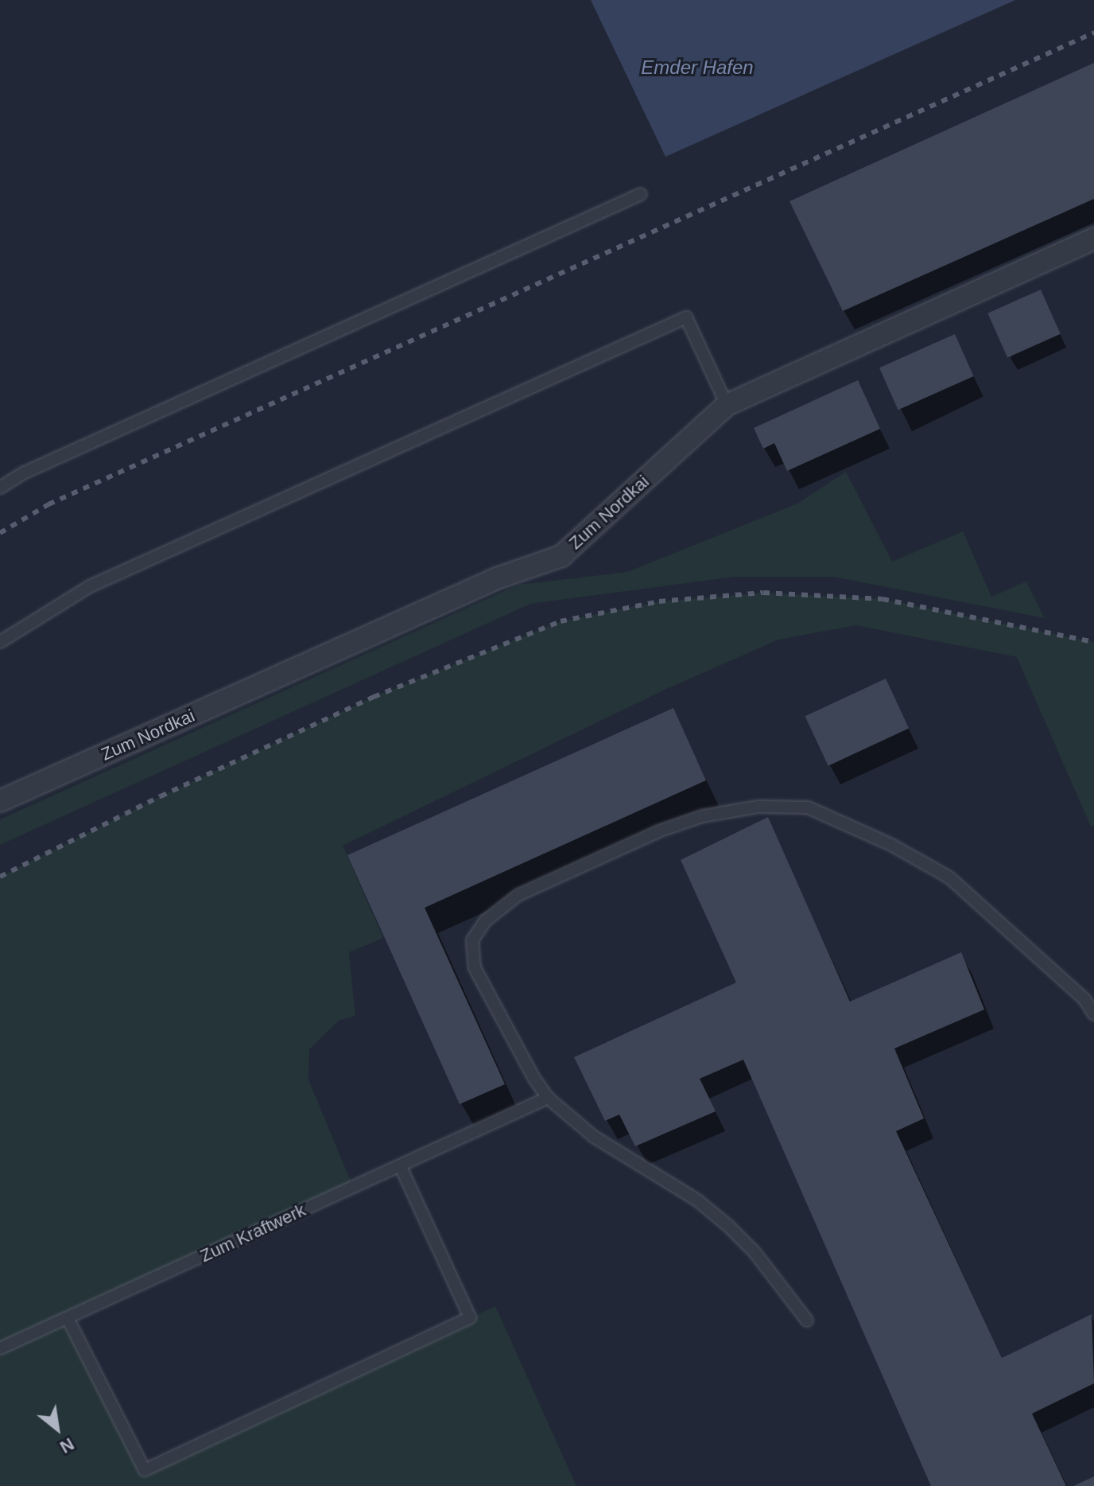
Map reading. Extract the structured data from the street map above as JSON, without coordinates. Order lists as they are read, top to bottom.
{
  "streets": {
    "street": ["Zum Nordkai"],
    "lane": ["Zum Kraftwerk"]
  },
  "water": ["Emder Hafen"],
  "north": "bottom right"
}
